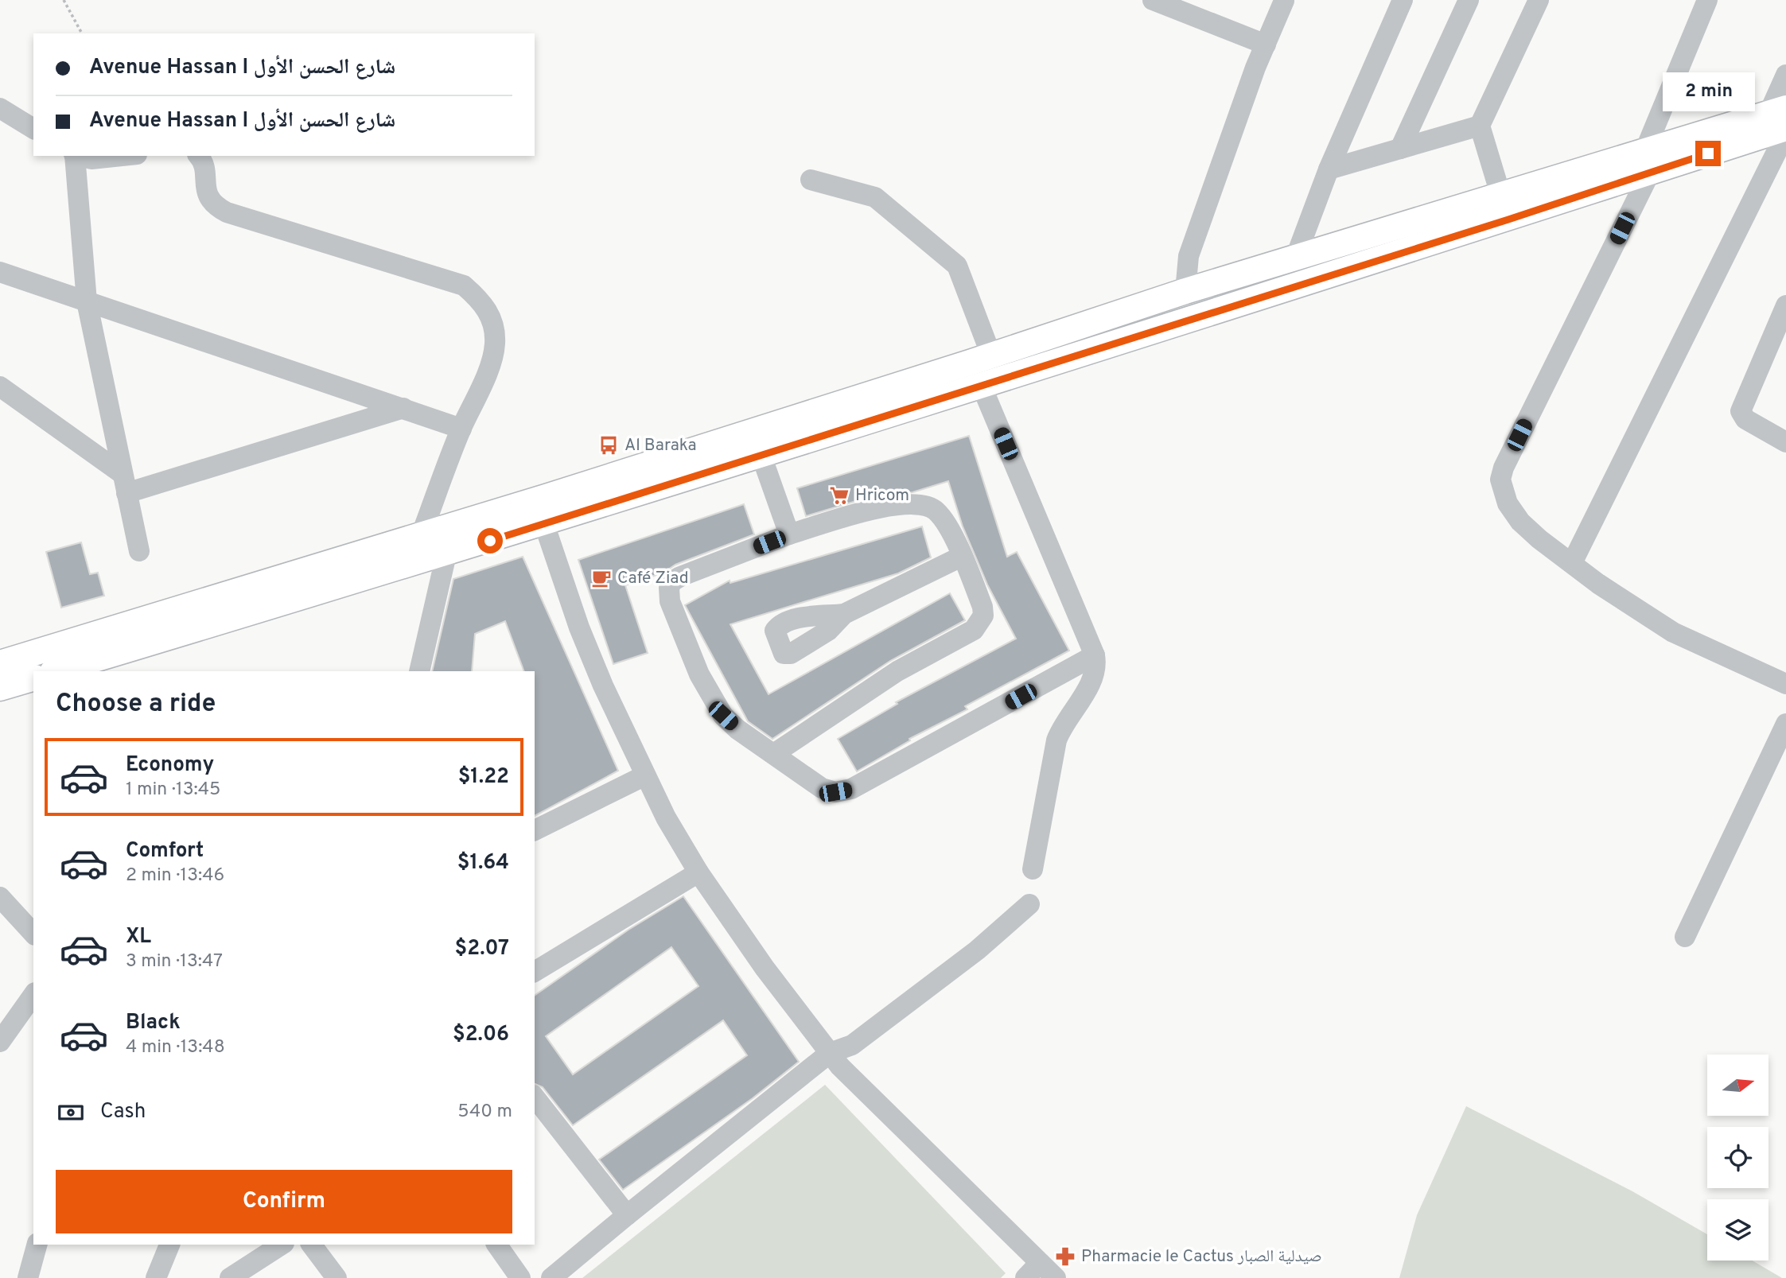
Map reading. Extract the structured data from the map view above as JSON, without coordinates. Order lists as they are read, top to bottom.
{
  "places": {
    "bus stop": ["Al Baraka"],
    "supermarket": ["Hricom"],
    "cafe": ["Café Ziad"],
    "pharmacy": ["Pharmacie le Cactus صيدلية الصبار"]
  },
  "north": "right",
  "page": {
    "banner": ["Avenue Hassan I شارع الحسن الأول", "Avenue Hassan I شارع الحسن الأول"],
    "bubble": "2 min",
    "heading": "Choose a ride",
    "list": [
      {
        "name": "Economy",
        "note": "1 min · 13:45",
        "value": "$1.22"
      },
      {
        "name": "Comfort",
        "note": "2 min · 13:46",
        "value": "$1.64"
      },
      {
        "name": "XL",
        "note": "3 min · 13:47",
        "value": "$2.07"
      },
      {
        "name": "Black",
        "note": "4 min · 13:48",
        "value": "$2.06"
      }
    ],
    "pay": ["Cash", "540 m"],
    "buttons": "Confirm"
  }
}
